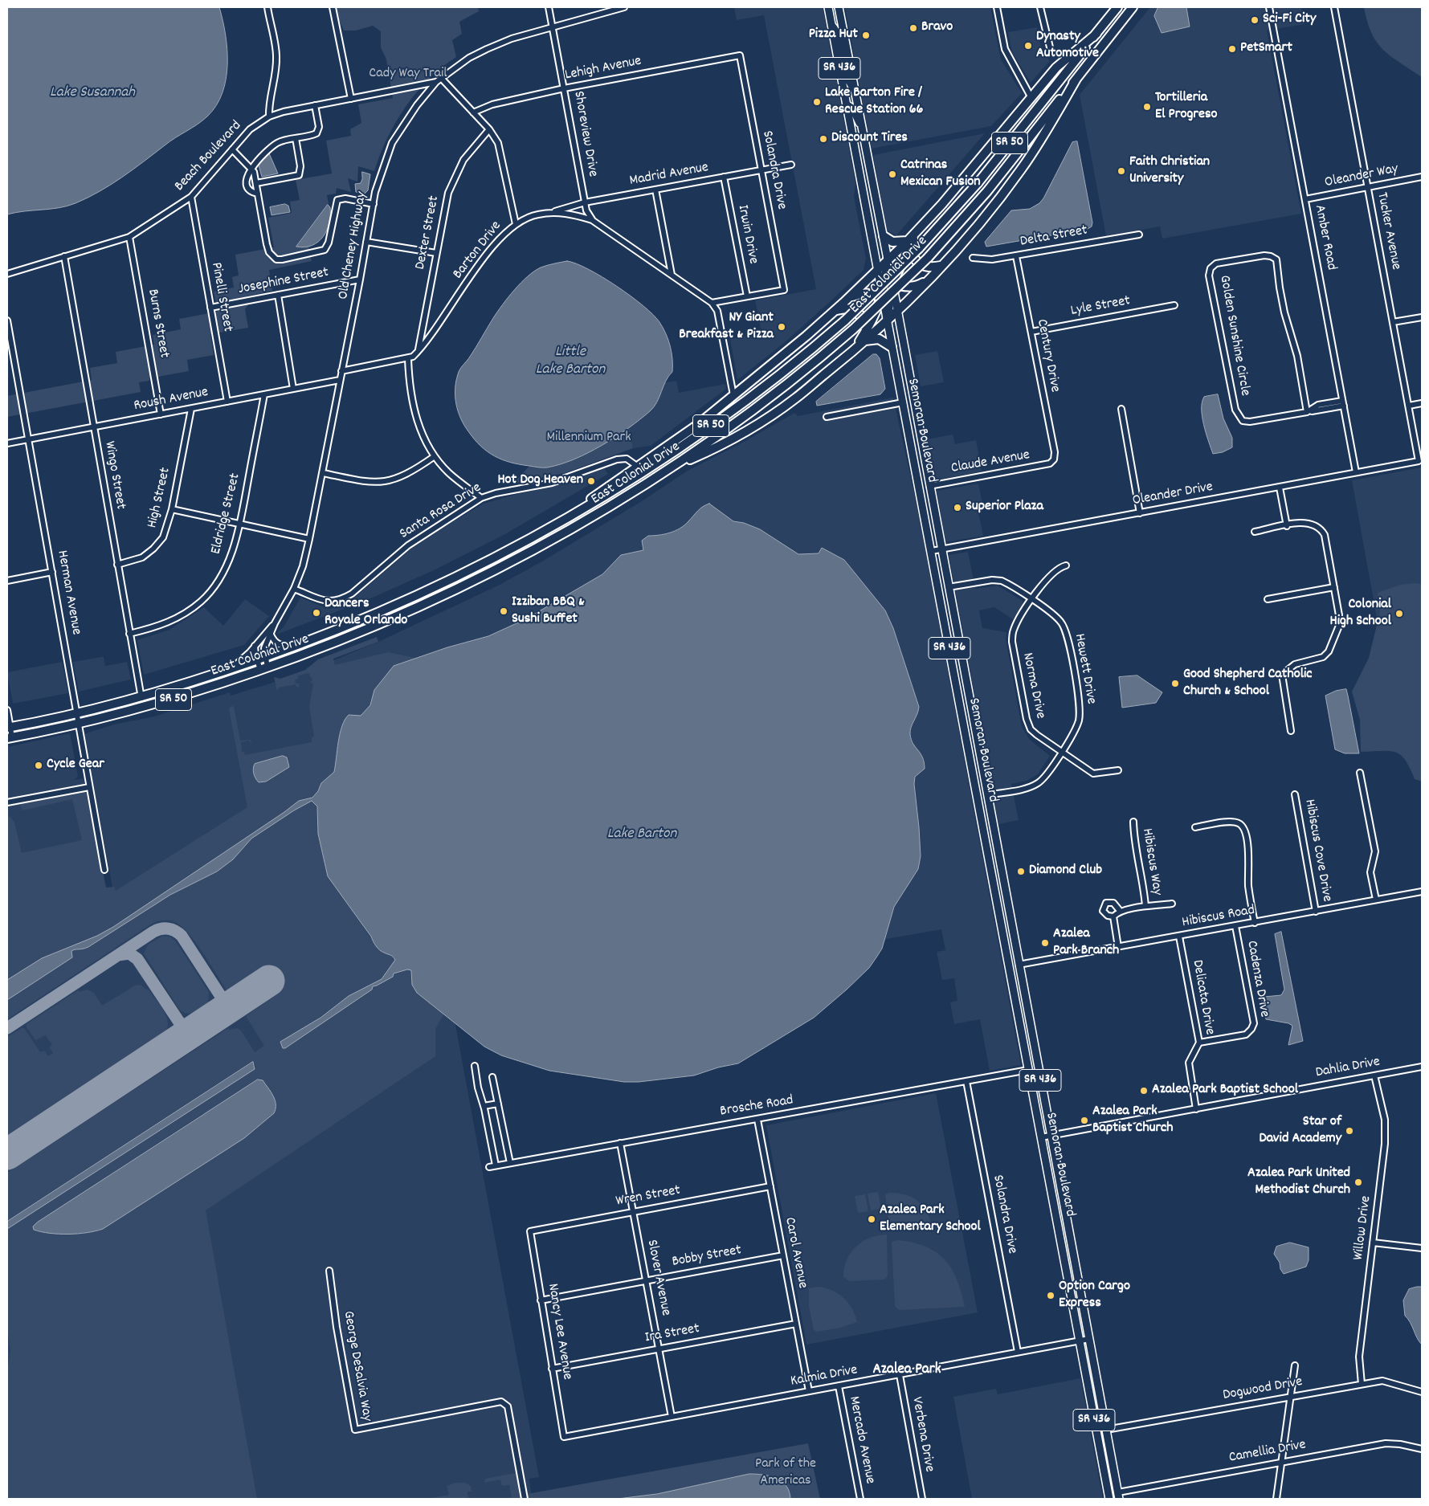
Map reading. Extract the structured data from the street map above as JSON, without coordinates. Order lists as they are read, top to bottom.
{
  "streets": {
    "highway": ["SR 50", "East Colonial Drive"],
    "main road": ["SR 436", "Semoran Boulevard"],
    "street": [
      "Lehigh Avenue",
      "Shoreview Drive",
      "Beach Boulevard",
      "Solandra Drive",
      "Madrid Avenue",
      "Oleander Way",
      "Tucker Avenue",
      "Dexter Street",
      "Irwin Drive",
      "Delta Street",
      "Amber Road",
      "Old Cheney Highway",
      "Barton Drive",
      "Josephine Street",
      "Pinelli Street",
      "Lyle Street",
      "Burns Street",
      "Golden Sunshine Circle",
      "Century Drive",
      "Roush Avenue",
      "Claude Avenue",
      "Wingo Street",
      "Oleander Drive",
      "High Street",
      "Santa Rosa Drive",
      "Eldridge Street",
      "Herman Avenue",
      "Hewett Drive",
      "Norma Drive",
      "Hibiscus Cove Drive",
      "Hibiscus Way",
      "Hibiscus Road",
      "Cadenza Drive",
      "Delicata Drive",
      "Dahlia Drive",
      "Brosche Road",
      "Wren Street",
      "Willow Drive",
      "Carol Avenue",
      "Bobby Street",
      "Slover Avenue",
      "Nancy Lee Avenue",
      "Ira Street",
      "George DeSalvia Way",
      "Kalmia Drive",
      "Dogwood Drive",
      "Verbena Drive",
      "Mercado Avenue",
      "Camellia Drive"
    ]
  },
  "crossings": [
    ["Lehigh Avenue", "Shoreview Drive"],
    ["Lehigh Avenue", "Solandra Drive"],
    ["Shoreview Drive", "Madrid Avenue"],
    ["Shoreview Drive", "Old Cheney Highway"],
    ["Shoreview Drive", "Barton Drive"],
    ["Beach Boulevard", "Old Cheney Highway"],
    ["Beach Boulevard", "Pinelli Street"],
    ["Beach Boulevard", "Burns Street"],
    ["Beach Boulevard", "Wingo Street"],
    ["Solandra Drive", "Madrid Avenue"],
    ["Solandra Drive", "Irwin Drive"],
    ["Solandra Drive", "Brosche Road"],
    ["Solandra Drive", "Kalmia Drive"],
    ["Madrid Avenue", "Irwin Drive"],
    ["Madrid Avenue", "Barton Drive"],
    ["Oleander Way", "Tucker Avenue"],
    ["Oleander Way", "Amber Road"],
    ["Tucker Avenue", "Oleander Drive"],
    ["Dexter Street", "Barton Drive"],
    ["Delta Street", "Century Drive"],
    ["Amber Road", "Golden Sunshine Circle"],
    ["Amber Road", "Oleander Drive"],
    ["Old Cheney Highway", "East Colonial Drive"],
    ["Old Cheney Highway", "Josephine Street"],
    ["Old Cheney Highway", "Roush Avenue"],
    ["Old Cheney Highway", "Santa Rosa Drive"],
    ["East Colonial Drive", "Wingo Street"],
    ["East Colonial Drive", "Herman Avenue"],
    ["Josephine Street", "Pinelli Street"],
    ["Pinelli Street", "Roush Avenue"],
    ["Lyle Street", "Century Drive"],
    ["Burns Street", "Roush Avenue"],
    ["Century Drive", "Claude Avenue"],
    ["Roush Avenue", "Wingo Street"],
    ["Roush Avenue", "High Street"],
    ["Roush Avenue", "Eldridge Street"],
    ["Roush Avenue", "Herman Avenue"],
    ["Semoran Boulevard", "Claude Avenue"],
    ["Semoran Boulevard", "Oleander Drive"],
    ["Semoran Boulevard", "Hewett Drive"],
    ["Semoran Boulevard", "Hibiscus Road"],
    ["Semoran Boulevard", "Dahlia Drive"],
    ["Semoran Boulevard", "Brosche Road"],
    ["Semoran Boulevard", "Kalmia Drive"],
    ["Semoran Boulevard", "Dogwood Drive"],
    ["Semoran Boulevard", "Camellia Drive"],
    ["Wingo Street", "High Street"],
    ["Wingo Street", "Eldridge Street"],
    ["Hewett Drive", "Norma Drive"],
    ["Hibiscus Cove Drive", "Hibiscus Road"],
    ["Hibiscus Road", "Cadenza Drive"],
    ["Hibiscus Road", "Delicata Drive"],
    ["Cadenza Drive", "Delicata Drive"],
    ["Delicata Drive", "Dahlia Drive"],
    ["Dahlia Drive", "Willow Drive"],
    ["Brosche Road", "Carol Avenue"],
    ["Brosche Road", "Slover Avenue"],
    ["Wren Street", "Carol Avenue"],
    ["Wren Street", "Slover Avenue"],
    ["Wren Street", "Nancy Lee Avenue"],
    ["Willow Drive", "Dogwood Drive"],
    ["Carol Avenue", "Bobby Street"],
    ["Carol Avenue", "Ira Street"],
    ["Carol Avenue", "Kalmia Drive"],
    ["Bobby Street", "Slover Avenue"],
    ["Bobby Street", "Nancy Lee Avenue"],
    ["Slover Avenue", "Ira Street"],
    ["Slover Avenue", "Kalmia Drive"],
    ["Nancy Lee Avenue", "Ira Street"],
    ["Nancy Lee Avenue", "Kalmia Drive"],
    ["Kalmia Drive", "Verbena Drive"],
    ["Kalmia Drive", "Mercado Avenue"]
  ],
  "districts": ["Azalea Park"],
  "water": ["Lake Susannah", "Little Lake Barton", "Lake Barton"],
  "parks": ["Cady Way Trail", "Millennium Park", "Park of the Americas"],
  "places": [
    "Sci-Fi City",
    "Bravo",
    "Pizza Hut",
    "Dynasty Automotive",
    "PetSmart",
    "Lake Barton Fire / Rescue Station 66",
    "Tortilleria El Progreso",
    "Discount Tires",
    "Faith Christian University",
    "Catrinas Mexican Fusion",
    "NY Giant Breakfast & Pizza",
    "Hot Dog Heaven",
    "Superior Plaza",
    "Izziban BBQ & Sushi Buffet",
    "Dancers Royale Orlando",
    "Colonial High School",
    "Good Shepherd Catholic Church & School",
    "Cycle Gear",
    "Diamond Club",
    "Azalea Park Branch",
    "Azalea Park Baptist School",
    "Azalea Park Baptist Church",
    "Star of David Academy",
    "Azalea Park United Methodist Church",
    "Azalea Park Elementary School",
    "Option Cargo Express"
  ]
}
